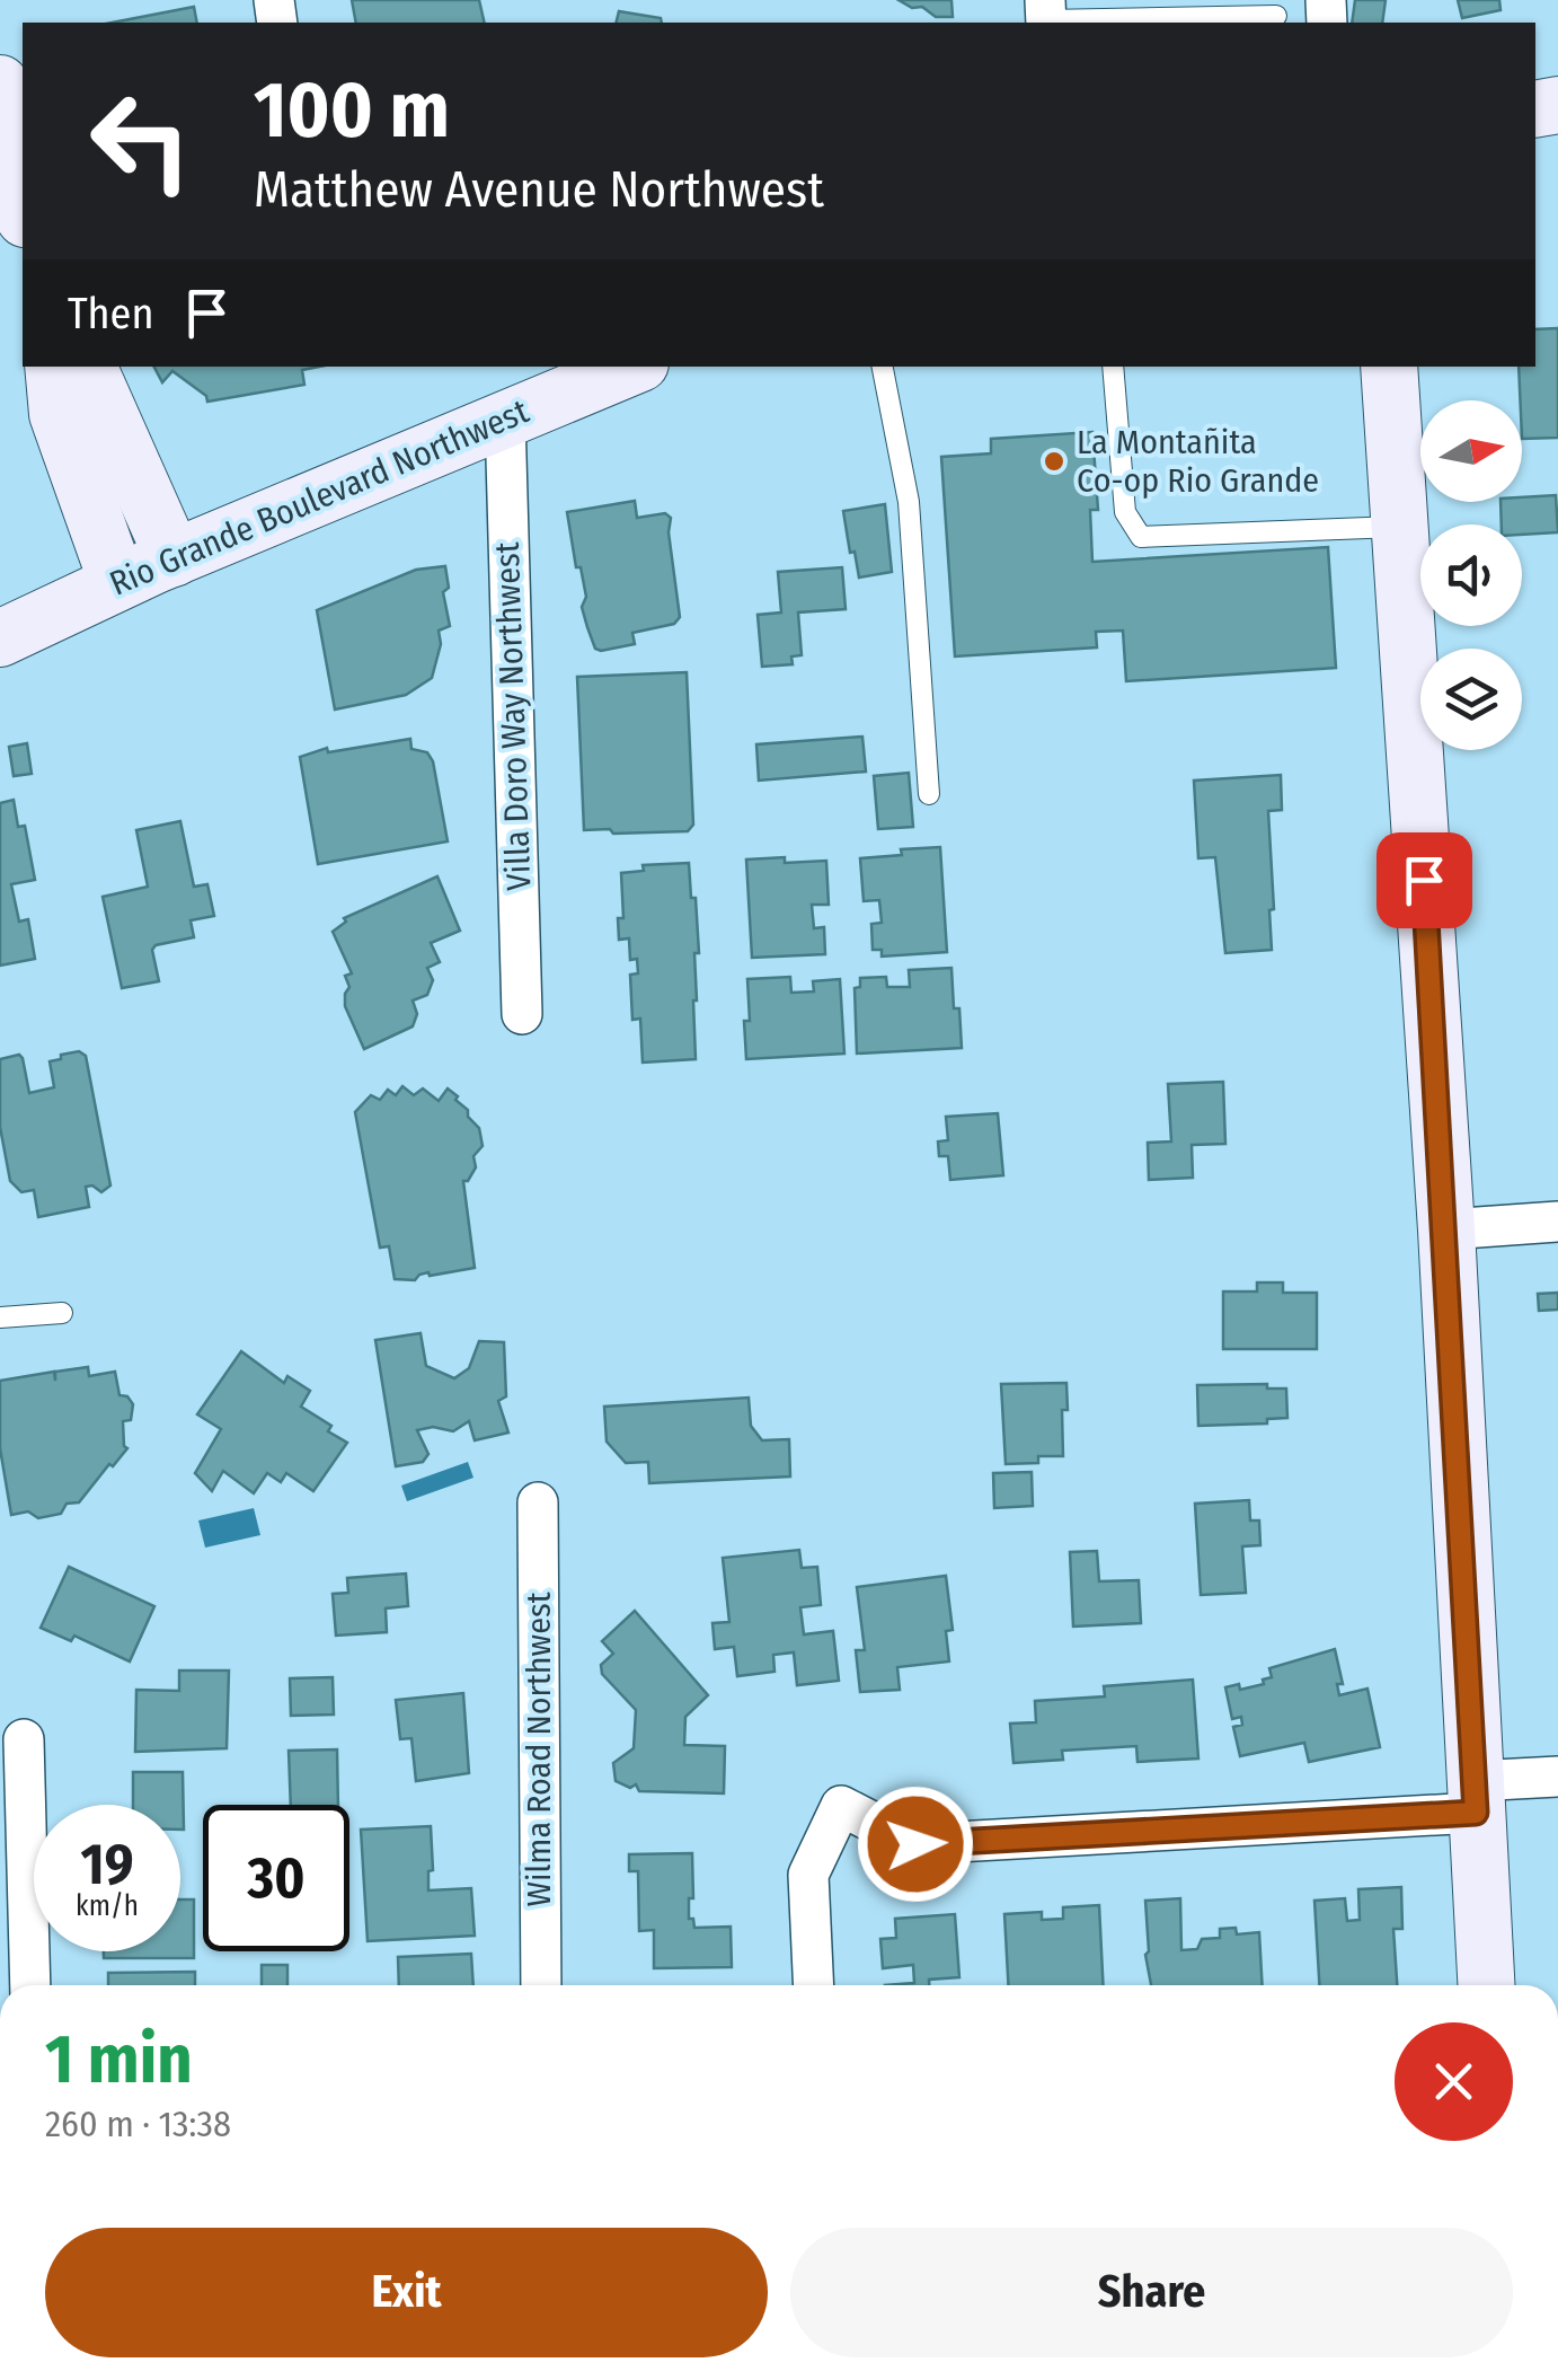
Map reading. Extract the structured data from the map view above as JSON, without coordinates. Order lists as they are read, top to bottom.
{
  "streets": {
    "street": ["Rio Grande Boulevard Northwest", "Villa Doro Way Northwest", "Wilma Road Northwest"]
  },
  "crossings": [
    ["Rio Grande Boulevard Northwest", "Villa Doro Way Northwest"]
  ],
  "places": ["La Montañita Co-op Rio Grande"],
  "north": "right",
  "page": {
    "turn": ["100 m", "Matthew Avenue Northwest"],
    "then": "Then",
    "speed": "19 km/h",
    "limit": "30",
    "heading": ["1 min", "260 m · 13:38"],
    "buttons": ["Exit", "Share"]
  }
}
